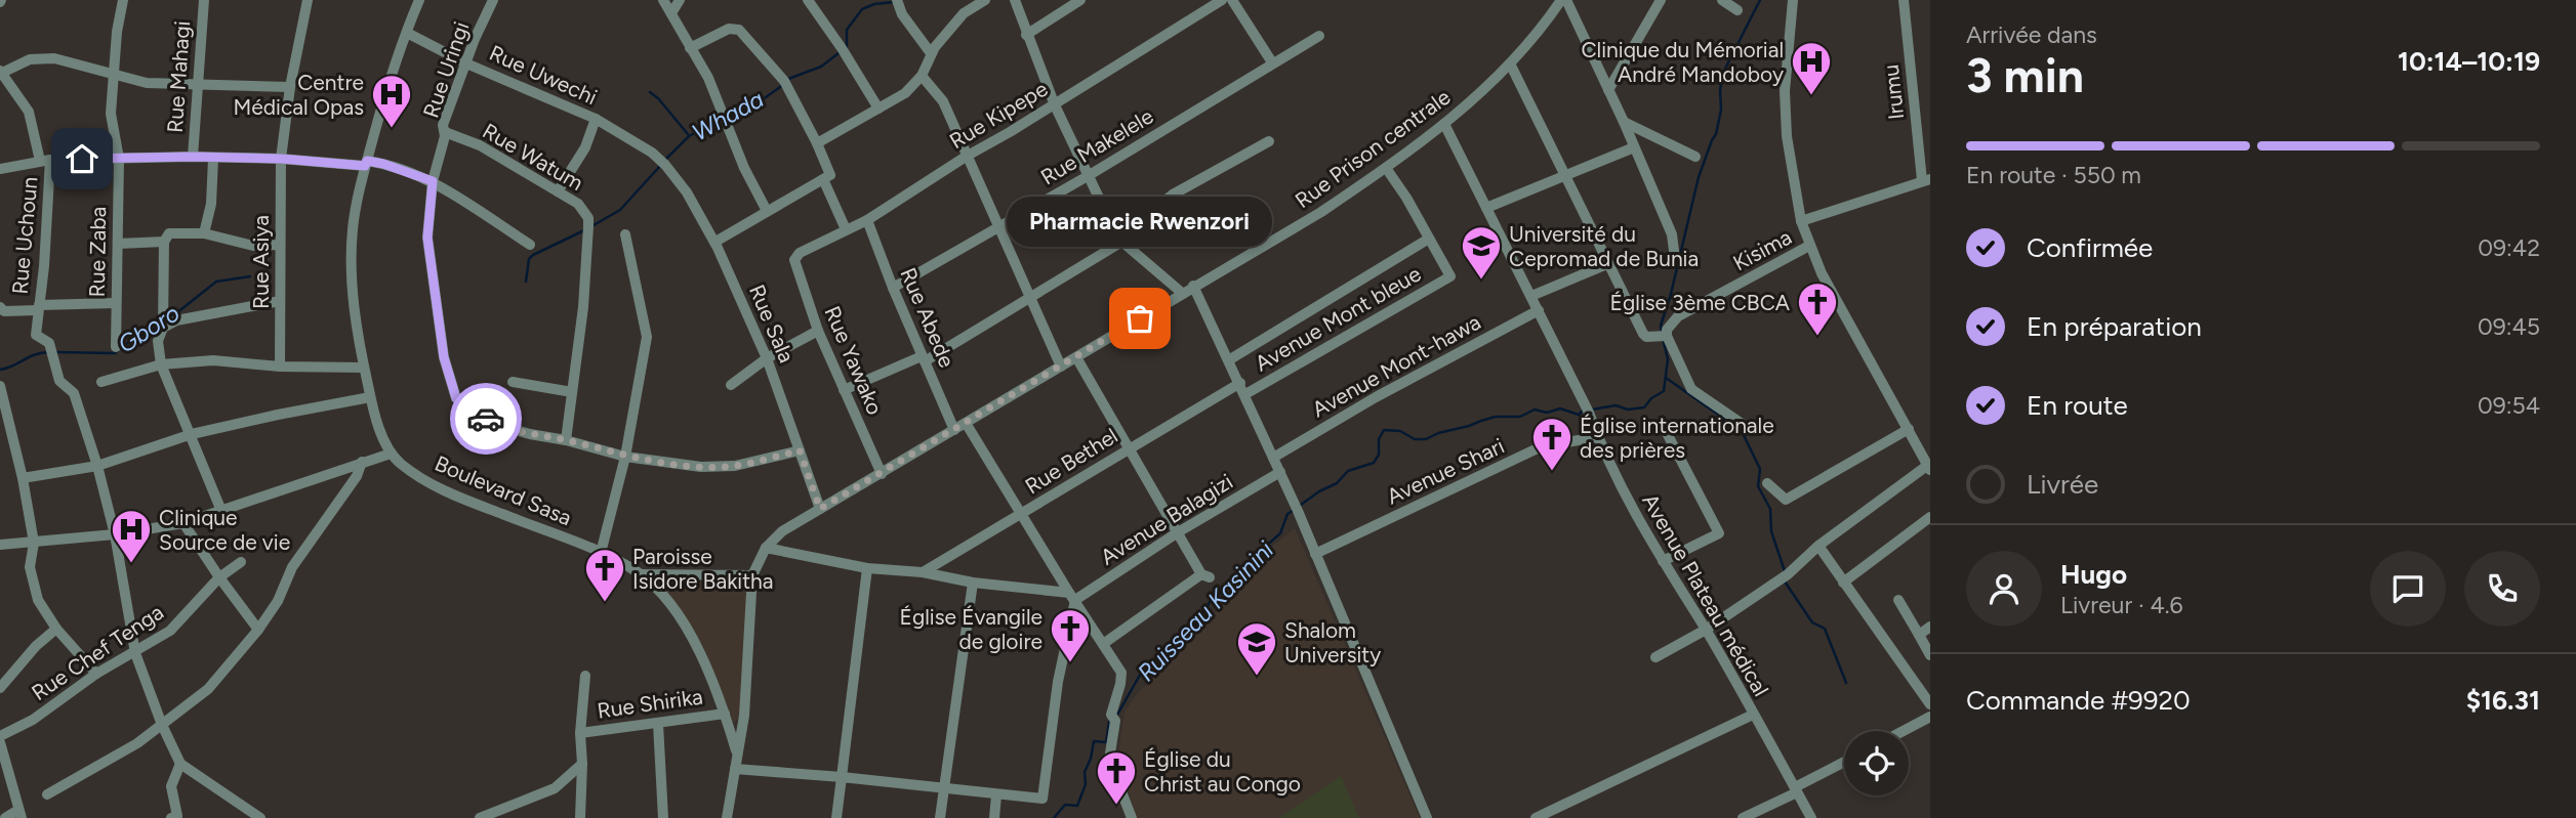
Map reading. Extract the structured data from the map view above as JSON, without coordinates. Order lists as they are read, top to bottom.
{
  "streets": {
    "street": [
      "Rue Uringi",
      "Rue Uwechi",
      "Rue Mahagi",
      "Irumu",
      "Rue Kipepe",
      "Rue Makelele",
      "Rue Prison centrale",
      "Rue Watum",
      "Rue Uchoun",
      "Kisima",
      "Rue Zaba",
      "Rue Asiya",
      "Rue Abede",
      "Avenue Mont bleue",
      "Rue Sala",
      "Rue Yawako",
      "Avenue Mont-hawa",
      "Rue Bethel",
      "Avenue Shari",
      "Boulevard Sasa",
      "Avenue Balagizi",
      "Avenue Plateau médical",
      "Rue Chef Tenga",
      "Rue Shirika"
    ]
  },
  "crossings": [
    ["Rue Uringi", "Rue Uwechi"],
    ["Rue Uringi", "Rue Watum"],
    ["Rue Uringi", "Rue Sala"],
    ["Rue Uwechi", "Rue Sala"],
    ["Rue Kipepe", "Rue Abede"],
    ["Rue Kipepe", "Rue Yawako"],
    ["Rue Makelele", "Rue Abede"],
    ["Rue Prison centrale", "Rue Abede"],
    ["Rue Prison centrale", "Rue Sala"],
    ["Rue Prison centrale", "Rue Yawako"],
    ["Rue Prison centrale", "Boulevard Sasa"],
    ["Rue Prison centrale", "Avenue Plateau médical"],
    ["Avenue Mont-hawa", "Avenue Plateau médical"],
    ["Avenue Shari", "Avenue Plateau médical"],
    ["Boulevard Sasa", "Rue Shirika"]
  ],
  "water": ["Whada", "Gboro", "Ruisseau Kasinini"],
  "places": {
    "hospital": ["Clinique du Mémorial André Mandoboy", "Centre Médical Opas", "Clinique Source de vie"],
    "school or university": ["Université du Cepromad de Bunia", "Shalom University"],
    "other": ["Pharmacie Rwenzori"],
    "church": [
      "Église 3ème CBCA",
      "Église internationale des prières",
      "Paroisse Isidore Bakitha",
      "Église Évangile de gloire",
      "Église du Christ au Congo"
    ]
  },
  "page": {
    "heading": ["3 min", "Arrivée dans", "10:14–10:19"],
    "panel": [
      "Hugo",
      "Livreur · 4.6",
      "Commande #9920",
      "$16.31"
    ],
    "bar": "En route · 550 m",
    "bubble": "Pharmacie Rwenzori",
    "list": [
      ["Confirmée", "09:42"],
      ["En préparation", "09:45"],
      ["En route", "09:54"],
      "Livrée"
    ]
  }
}
